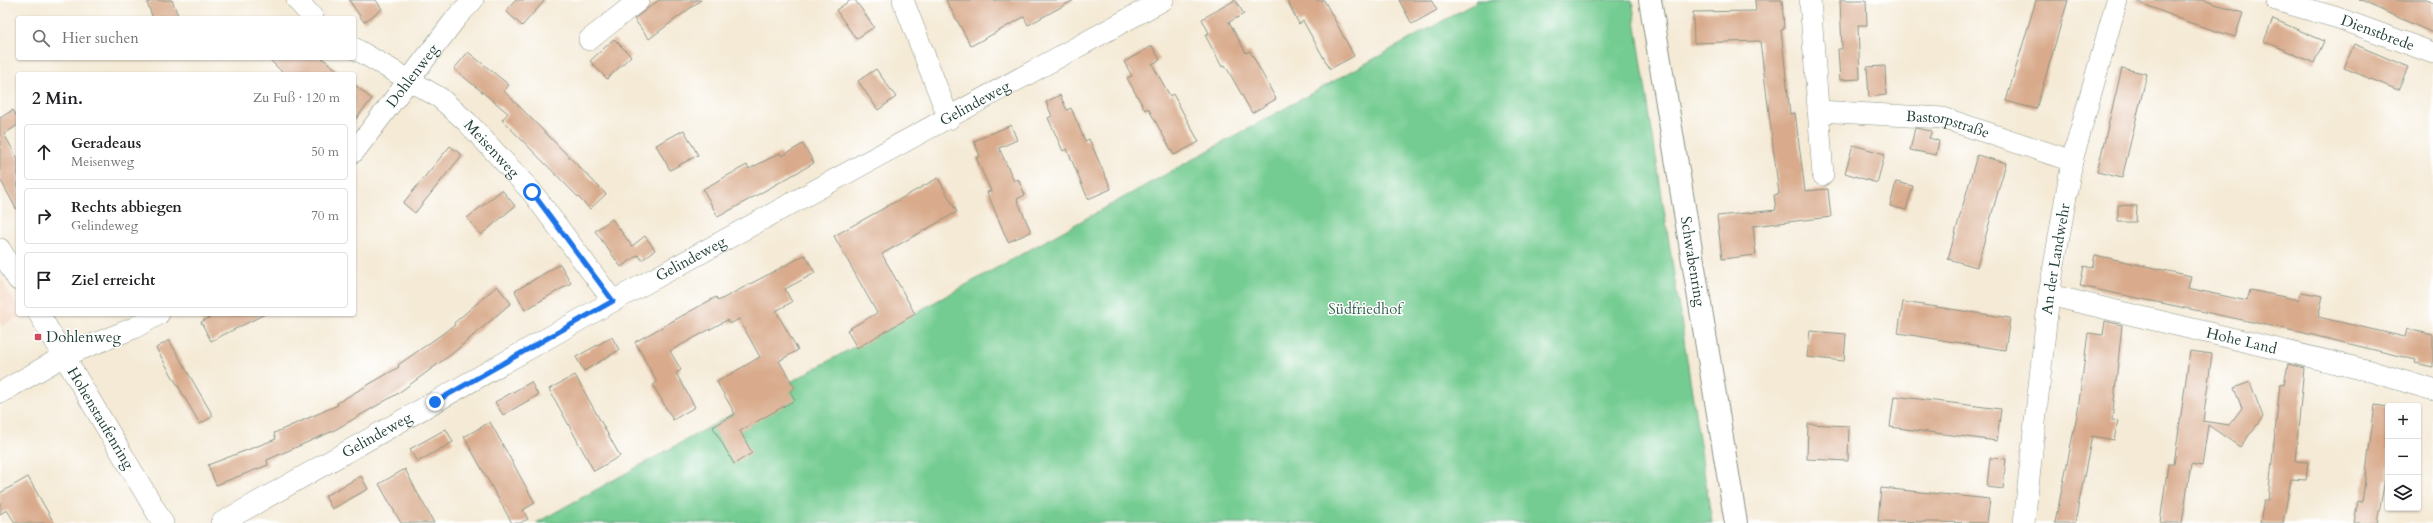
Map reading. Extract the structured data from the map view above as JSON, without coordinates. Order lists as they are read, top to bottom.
{
  "streets": {
    "street": [
      "Dienstbrede",
      "Dohlenweg",
      "Gelindeweg",
      "Bastorpstraße",
      "Meisenweg",
      "An der Landwehr",
      "Schwabenring",
      "Hohe Land",
      "Hohenstaufenring"
    ]
  },
  "crossings": [
    ["Dohlenweg", "Meisenweg"],
    ["Gelindeweg", "Meisenweg"],
    ["Bastorpstraße", "An der Landwehr"],
    ["An der Landwehr", "Hohe Land"]
  ],
  "parks": ["Südfriedhof"],
  "places": {
    "transit": ["Dohlenweg"]
  },
  "page": {
    "search": "Hier suchen",
    "heading": ["2 Min.", "Zu Fuß · 120 m"],
    "list": [
      ["Geradeaus", "Meisenweg", "50 m"],
      ["Rechts abbiegen", "Gelindeweg", "70 m"],
      "Ziel erreicht"
    ],
    "map_buttons": ["+", "−"]
  }
}
